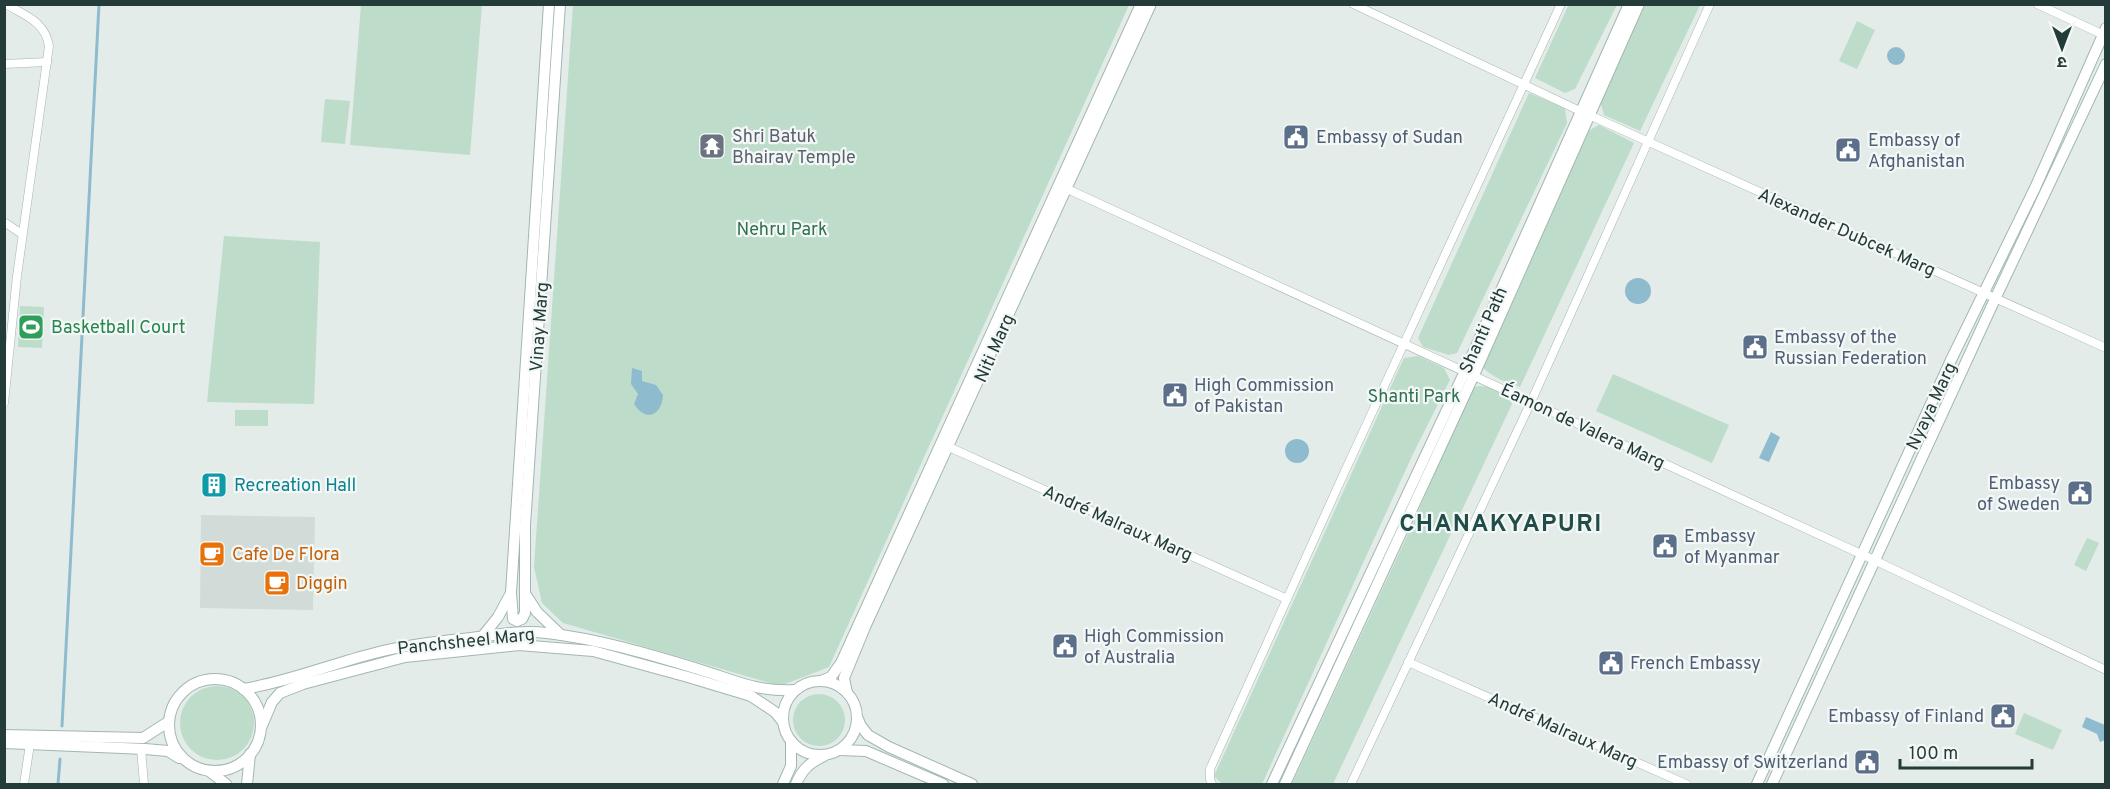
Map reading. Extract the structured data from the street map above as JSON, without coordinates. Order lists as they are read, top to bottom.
{
  "streets": {
    "main road": [
      "Vinay Marg",
      "Shanti Path",
      "Niti Marg",
      "Nyaya Marg",
      "Panchsheel Marg"
    ],
    "street": ["Alexander Dubcek Marg", "Éamon de Valera Marg", "André Malraux Marg"]
  },
  "crossings": [
    ["Alexander Dubcek Marg", "Shanti Path"],
    ["Alexander Dubcek Marg", "Nyaya Marg"],
    ["Vinay Marg", "Panchsheel Marg"],
    ["Shanti Path", "Éamon de Valera Marg"],
    ["Niti Marg", "Éamon de Valera Marg"],
    ["Niti Marg", "André Malraux Marg"],
    ["Niti Marg", "Panchsheel Marg"],
    ["Nyaya Marg", "Éamon de Valera Marg"]
  ],
  "districts": ["CHANAKYAPURI"],
  "parks": ["Nehru Park", "Shanti Park"],
  "places": {
    "public building": [
      "Embassy of Sudan",
      "Embassy of Afghanistan",
      "Embassy of the Russian Federation",
      "High Commission of Pakistan",
      "Embassy of Sweden",
      "Embassy of Myanmar",
      "High Commission of Australia",
      "French Embassy",
      "Embassy of Finland",
      "Embassy of Switzerland"
    ],
    "temple": ["Shri Batuk Bhairav Temple"],
    "sports": ["Basketball Court"],
    "building": ["Recreation Hall"],
    "cafe": ["Cafe De Flora", "Diggin"]
  },
  "scale_bar": "100 m",
  "north": "bottom"
}
